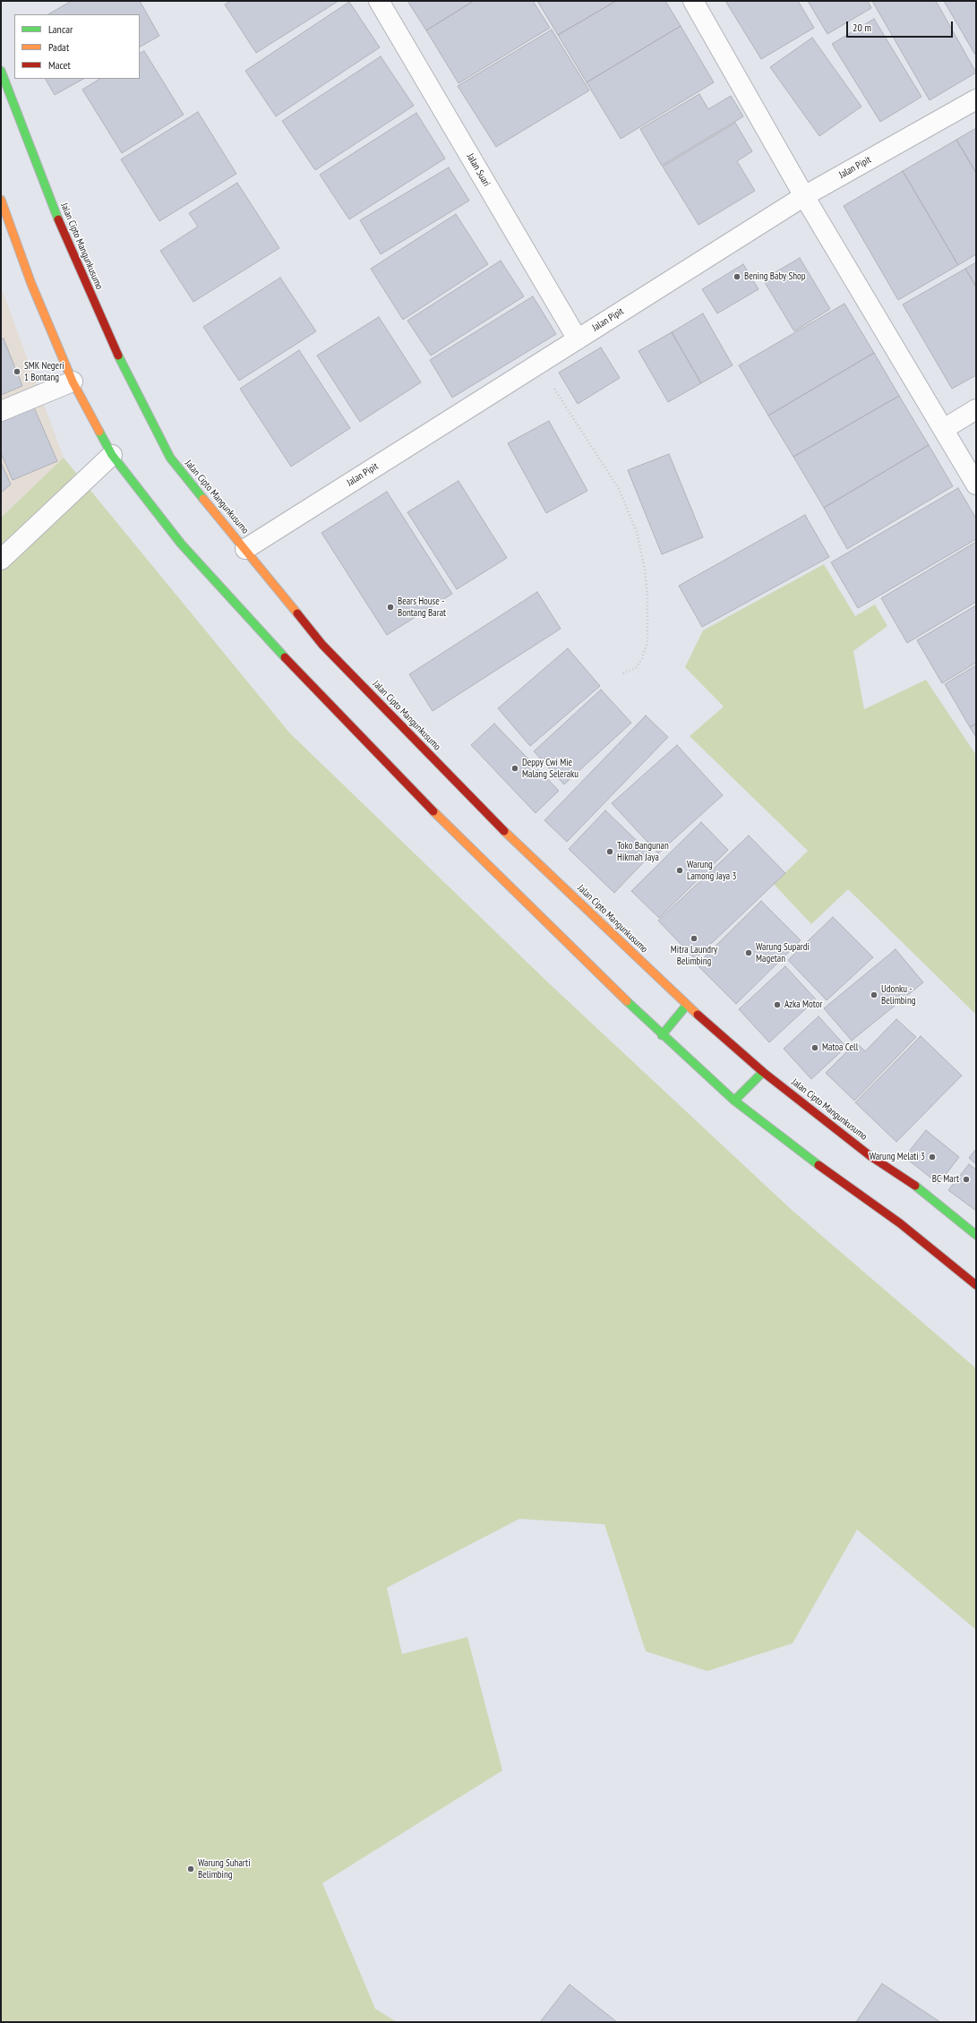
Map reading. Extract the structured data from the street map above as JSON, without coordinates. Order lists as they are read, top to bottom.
{
  "streets": {
    "street": ["Jalan Pipit", "Jalan Suari", "Jalan Cipto Mangunkusumo"]
  },
  "crossings": [
    ["Jalan Pipit", "Jalan Suari"],
    ["Jalan Pipit", "Jalan Cipto Mangunkusumo"]
  ],
  "places": [
    "Bening Baby Shop",
    "SMK Negeri 1 Bontang",
    "Bears House - Bontang Barat",
    "Deppy Cwi Mie Malang Seleraku",
    "Toko Bangunan Hikmah Jaya",
    "Warung Lamong Jaya 3",
    "Mitra Laundry Belimbing",
    "Warung Supardi Magetan",
    "Udonku - Belimbing",
    "Azka Motor",
    "Matoa Cell",
    "Warung Melati 3",
    "BC Mart",
    "Warung Suharti Belimbing"
  ],
  "legend": ["Lancar", "Padat", "Macet"],
  "scale_bar": "20 m"
}
